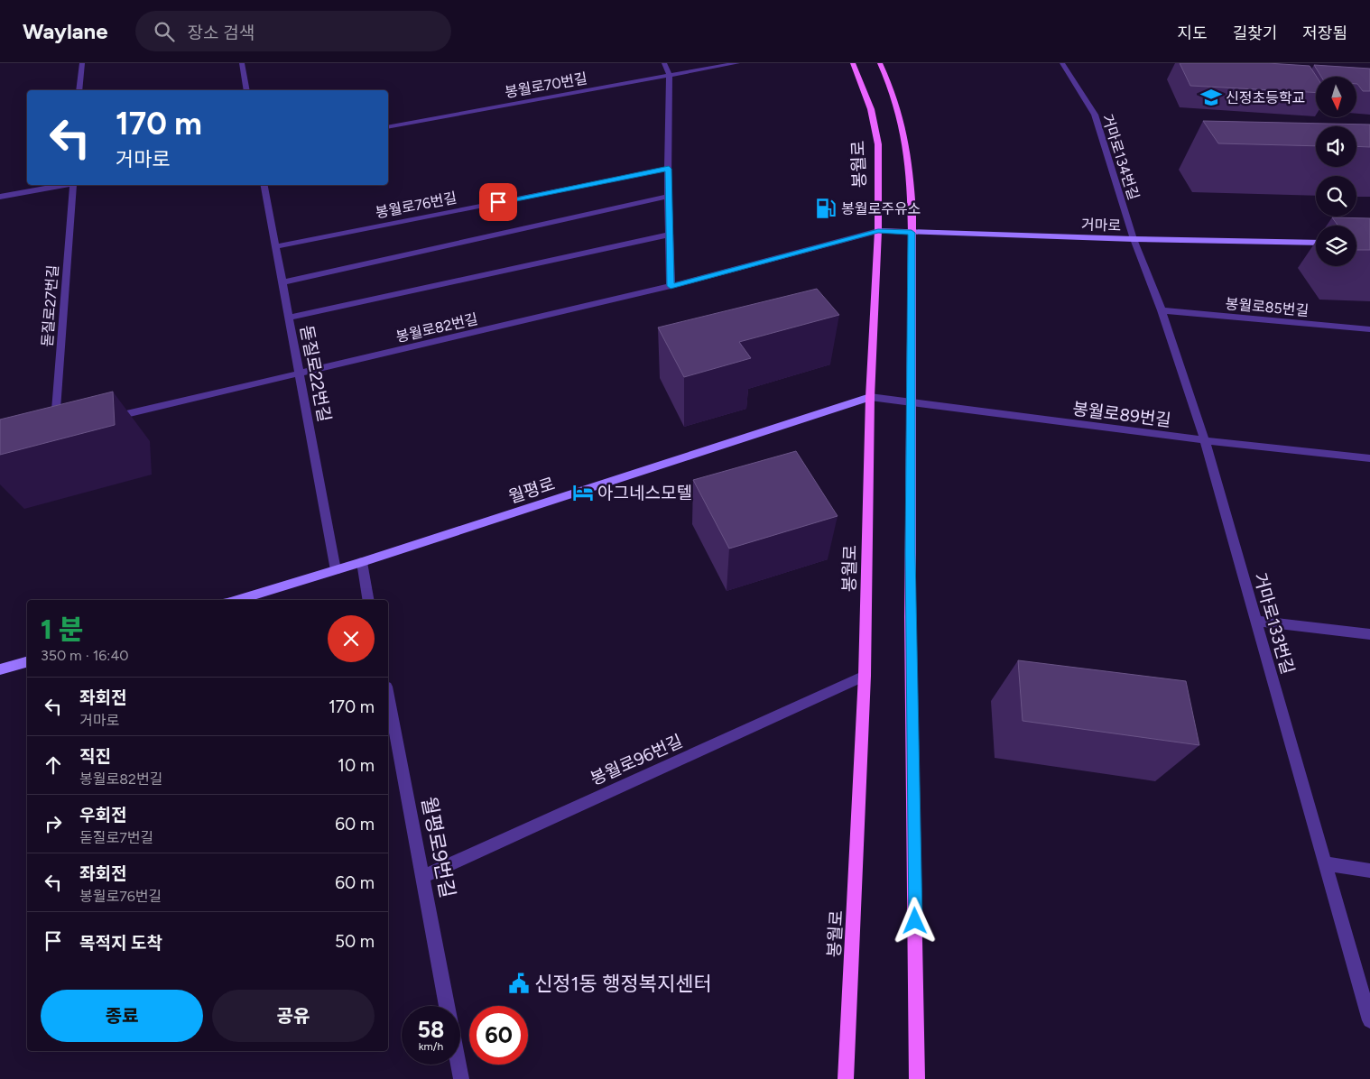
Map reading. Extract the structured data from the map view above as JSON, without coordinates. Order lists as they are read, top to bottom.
{
  "streets": {
    "main road": ["봉월로", "거마로", "월평로"],
    "street": [
      "봉월로70번길",
      "거마로134번길",
      "봉월로76번길",
      "돋질로27번길",
      "봉월로85번길",
      "봉월로82번길",
      "돋질로22번길",
      "봉월로89번길",
      "거마로133번길",
      "봉월로96번길",
      "월평로9번길"
    ]
  },
  "crossings": [
    ["거마로134번길", "거마로"],
    ["거마로134번길", "거마로133번길"],
    ["봉월로", "거마로"],
    ["봉월로", "봉월로82번길"],
    ["봉월로", "봉월로89번길"],
    ["봉월로", "월평로"],
    ["봉월로", "봉월로96번길"],
    ["봉월로76번길", "돋질로22번길"],
    ["거마로", "봉월로82번길"],
    ["거마로", "거마로133번길"],
    ["봉월로85번길", "거마로133번길"],
    ["봉월로82번길", "돋질로22번길"],
    ["돋질로22번길", "월평로"],
    ["봉월로89번길", "월평로"],
    ["봉월로89번길", "거마로133번길"],
    ["봉월로96번길", "월평로9번길"]
  ],
  "places": {
    "school or university": ["신정초등학교"],
    "fuel station": ["봉월로주유소"],
    "hotel": ["아그네스모텔"],
    "public building": ["신정1동 행정복지센터"]
  },
  "north": "bottom",
  "page": {
    "header": "Waylane",
    "search": "장소 검색",
    "nav": ["지도", "길찾기", "저장됨"],
    "turn": ["170 m", "거마로"],
    "heading": ["1 분", "350 m · 16:40"],
    "list": [
      {
        "name": "좌회전",
        "note": "거마로",
        "value": "170 m"
      },
      {
        "name": "직진",
        "note": "봉월로82번길",
        "value": "10 m"
      },
      {
        "name": "우회전",
        "note": "돋질로7번길",
        "value": "60 m"
      },
      {
        "name": "좌회전",
        "note": "봉월로76번길",
        "value": "60 m"
      },
      {
        "name": "목적지 도착",
        "value": "50 m"
      }
    ],
    "buttons": ["종료", "공유"],
    "speed": "58 km/h",
    "limit": "60"
  }
}
